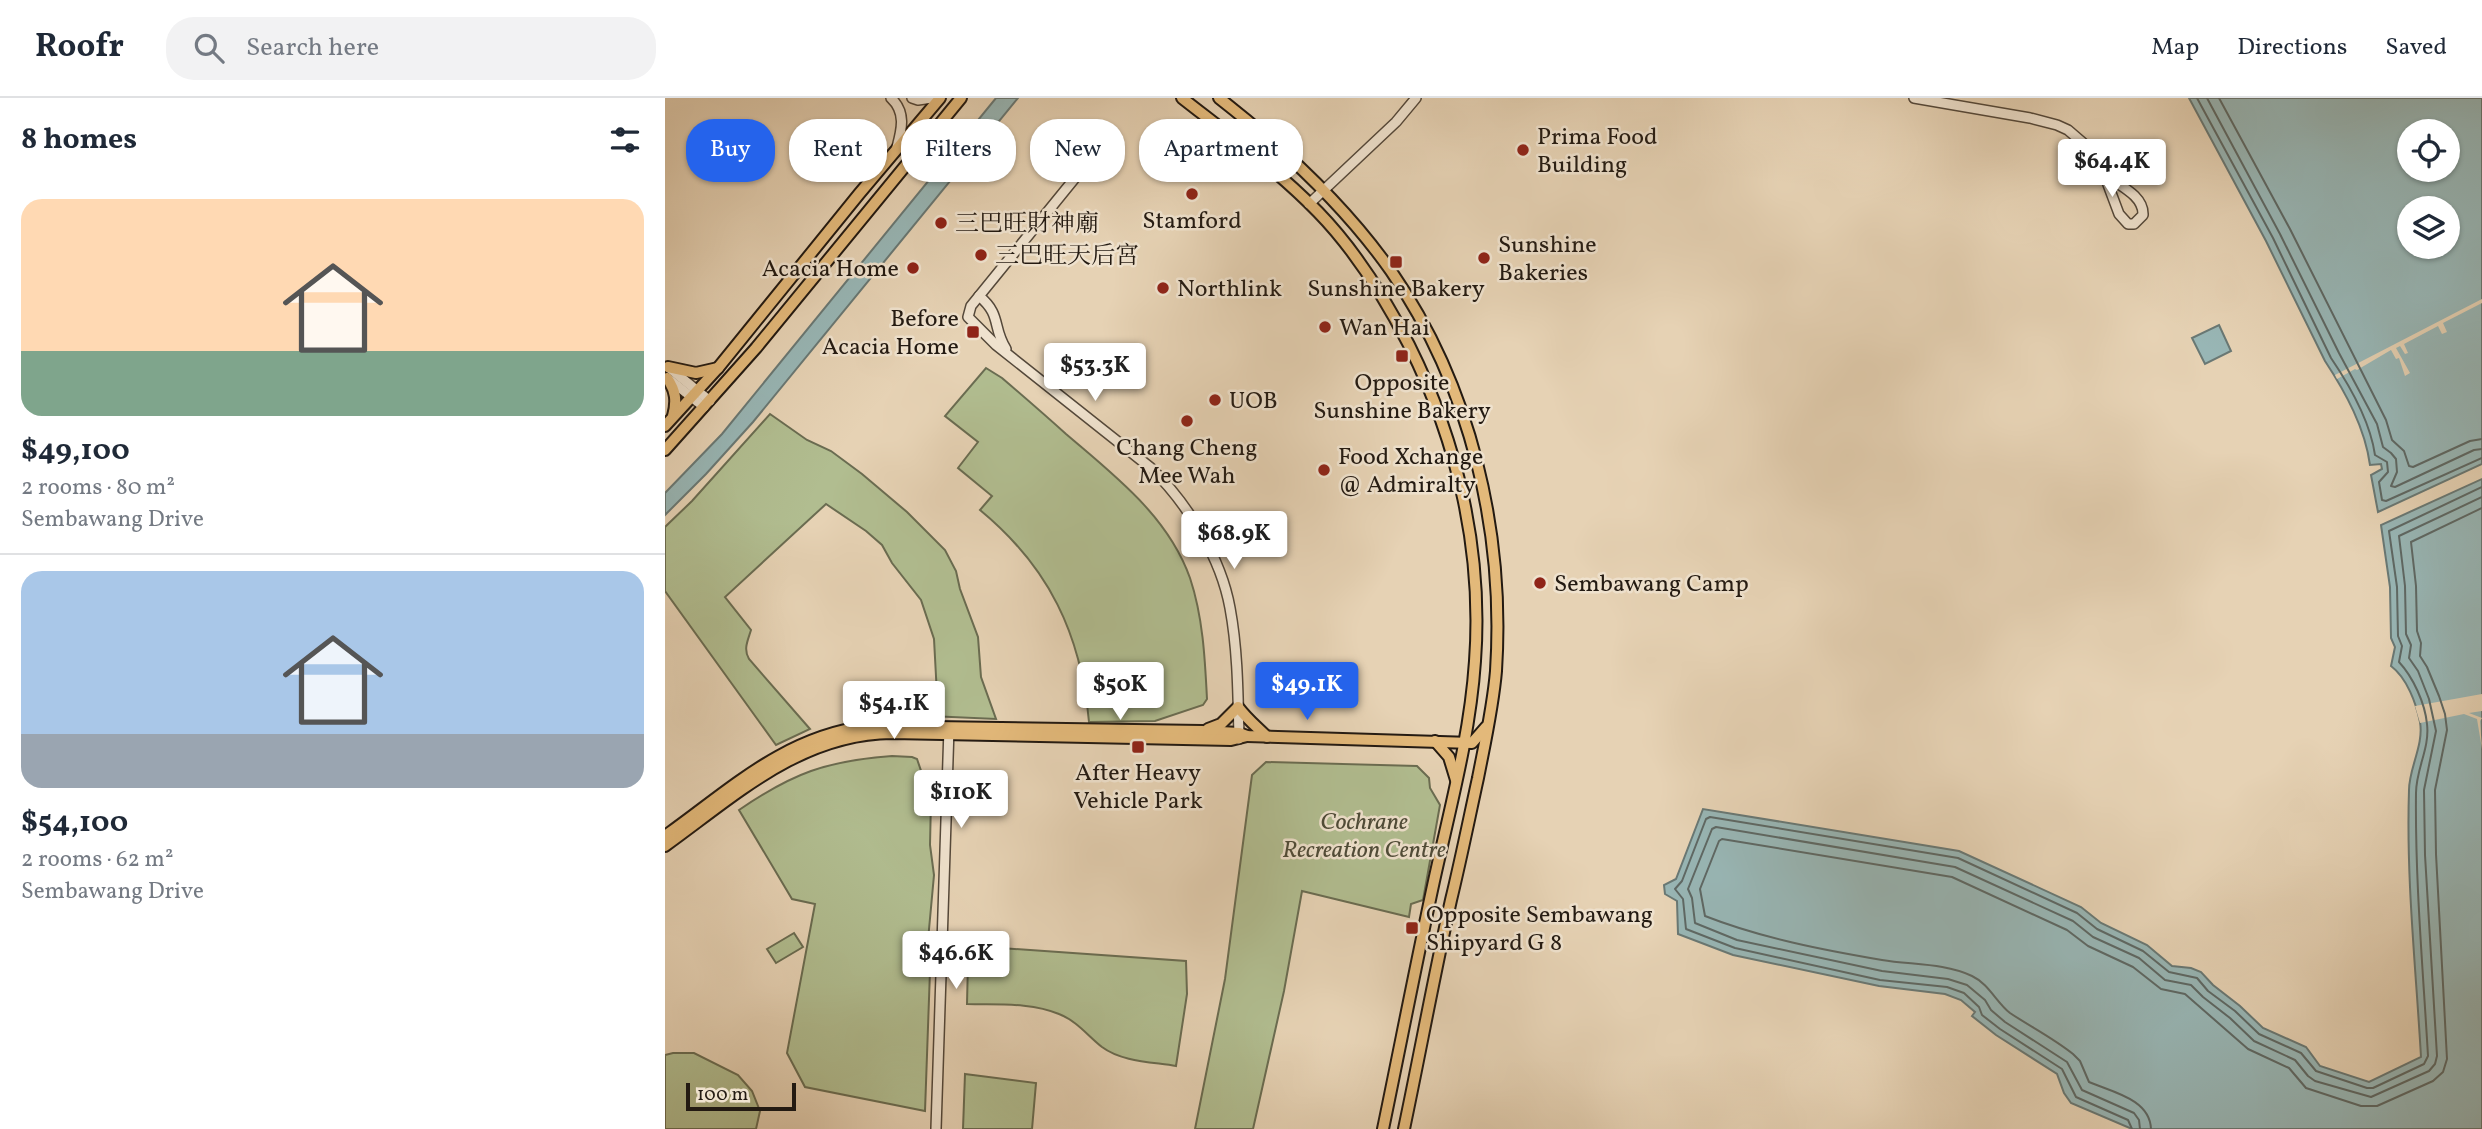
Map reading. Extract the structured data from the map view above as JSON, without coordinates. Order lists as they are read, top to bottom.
{
  "parks": ["Cochrane Recreation Centre"],
  "places": {
    "other": [
      "Prima Food Building",
      "Stamford",
      "三巴旺財神廟",
      "三巴旺天后宮",
      "Sunshine Bakeries",
      "Acacia Home",
      "Northlink",
      "Wan Hai",
      "UOB",
      "Chang Cheng Mee Wah",
      "Food Xchange @ Admiralty",
      "Sembawang Camp"
    ],
    "transit": [
      "Sunshine Bakery",
      "Before Acacia Home",
      "Opposite Sunshine Bakery",
      "After Heavy Vehicle Park",
      "Opposite Sembawang Shipyard G 8"
    ]
  },
  "scale_bar": "100 m",
  "page": {
    "header": "Roofr",
    "search": "Search here",
    "nav": ["Map", "Directions", "Saved"],
    "heading": "8 homes",
    "chip": [
      "Buy",
      "Rent",
      "Filters",
      "New",
      "Apartment"
    ],
    "price": [
      "$64.4K",
      "$53.3K",
      "$68.9K",
      "$50K",
      "$49.1K",
      "$54.1K",
      "$110K",
      "$46.6K"
    ],
    "list": [
      {
        "name": "$49,100",
        "note": "2 rooms · 80 m² · Sembawang Drive"
      },
      {
        "name": "$54,100",
        "note": "2 rooms · 62 m² · Sembawang Drive"
      }
    ],
    "scale": "100 m"
  }
}
